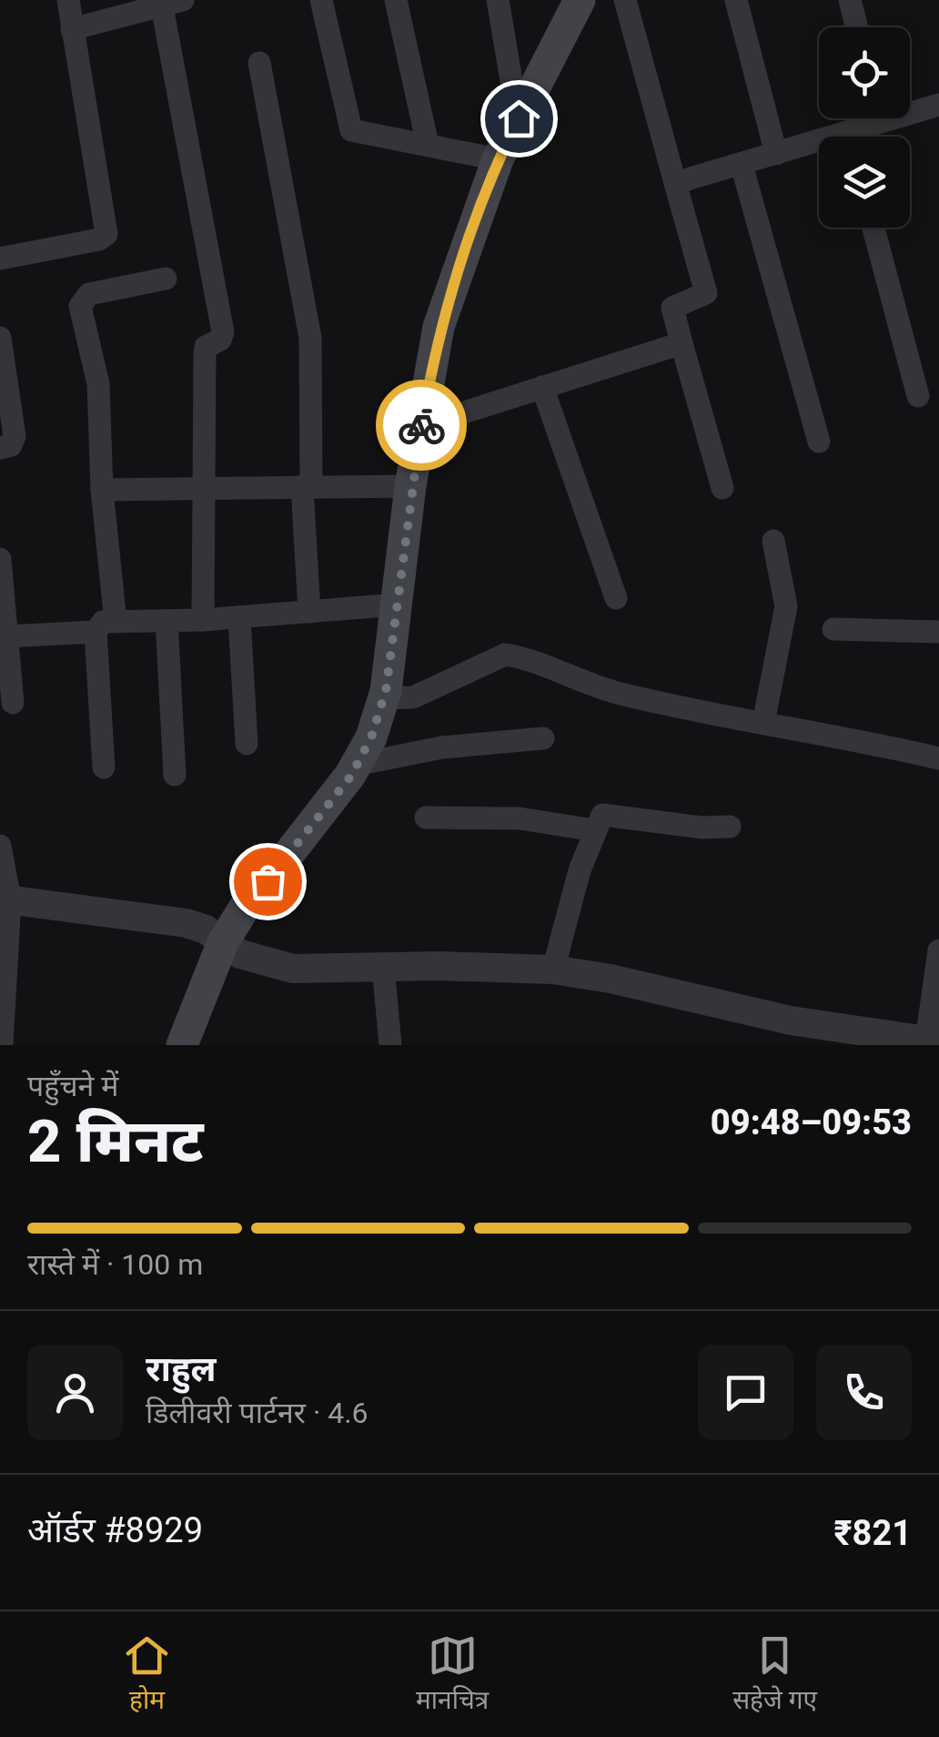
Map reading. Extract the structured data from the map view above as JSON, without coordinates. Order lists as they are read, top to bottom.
{
  "page": {
    "heading": ["2 मिनट", "पहुँचने में", "09:48–09:53"],
    "panel": [
      "राहुल",
      "डिलीवरी पार्टनर · 4.6",
      "ऑर्डर #8929",
      "₹821"
    ],
    "bar": "रास्ते में · 100 m",
    "tabs": ["होम", "मानचित्र", "सहेजे गए"]
  }
}
